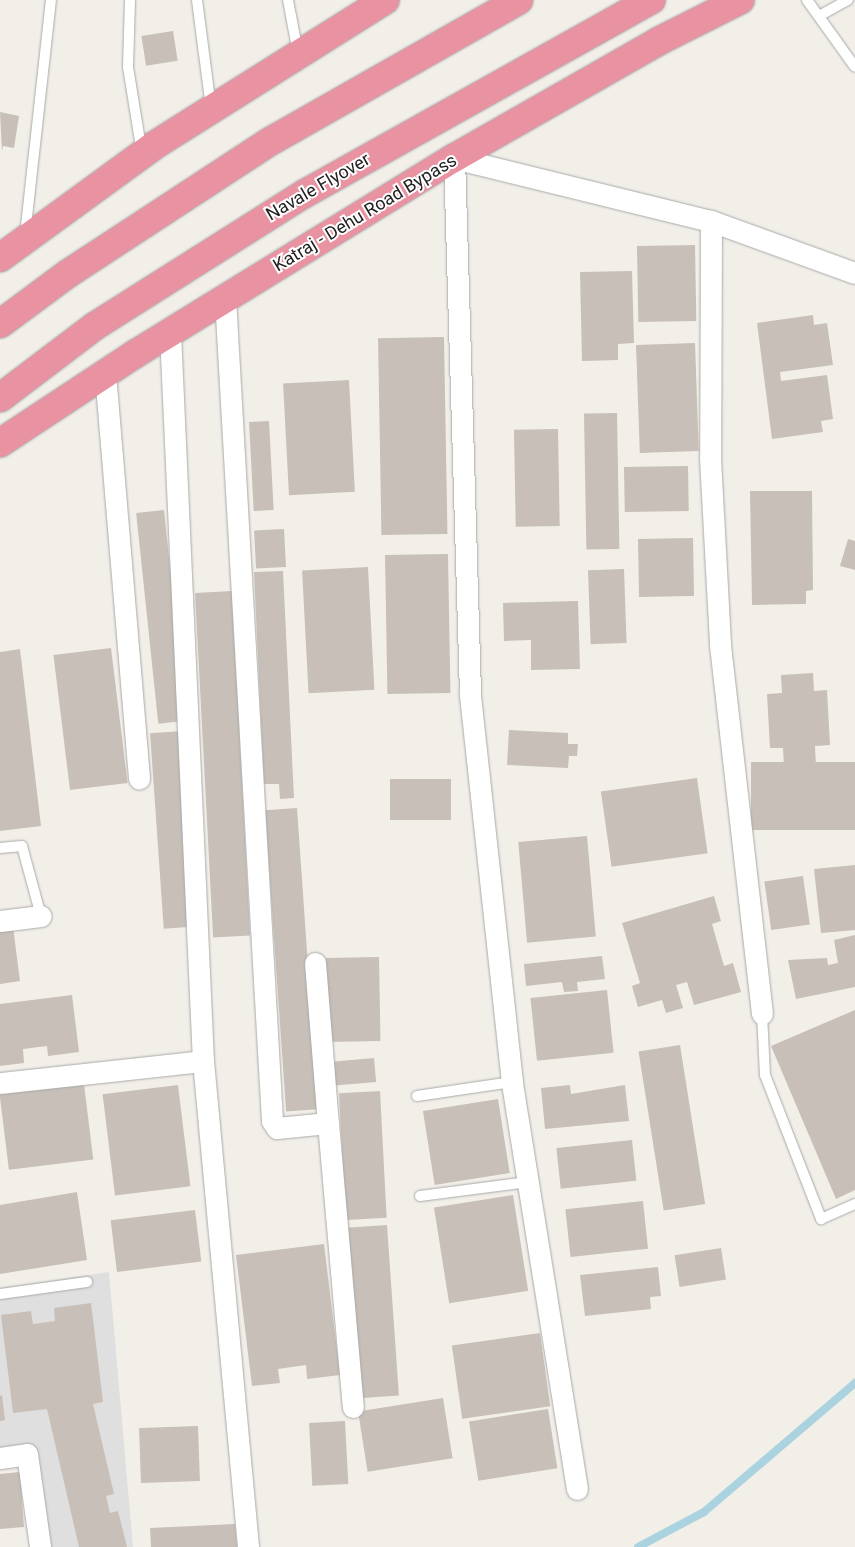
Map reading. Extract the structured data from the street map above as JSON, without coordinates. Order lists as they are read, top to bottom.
{
  "streets": {
    "highway": ["Navale Flyover", "Katraj - Dehu Road Bypass"]
  }
}
